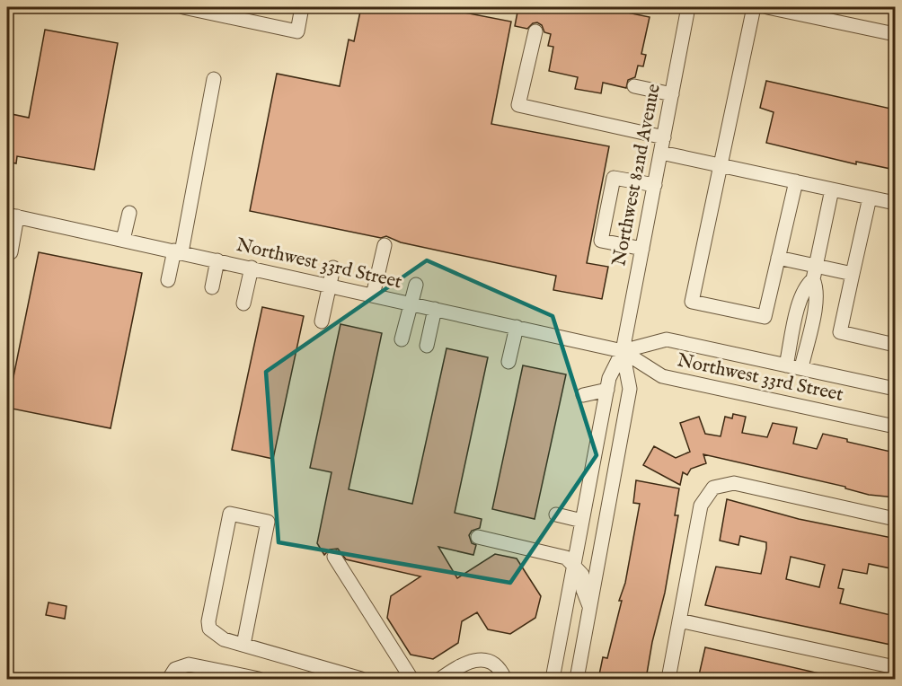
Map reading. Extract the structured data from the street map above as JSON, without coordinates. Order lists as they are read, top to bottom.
{
  "streets": {
    "street": ["Northwest 82nd Avenue", "Northwest 33rd Street"]
  },
  "crossings": [
    ["Northwest 82nd Avenue", "Northwest 33rd Street"]
  ]
}
